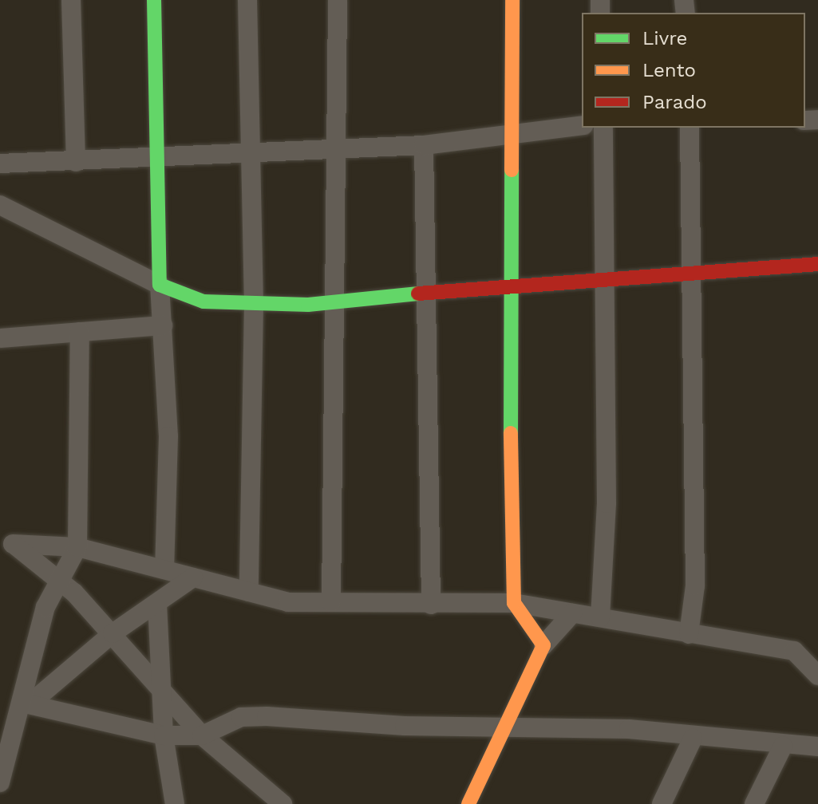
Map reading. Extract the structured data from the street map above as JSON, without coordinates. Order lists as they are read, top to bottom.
{
  "legend": ["Livre", "Lento", "Parado"]
}
